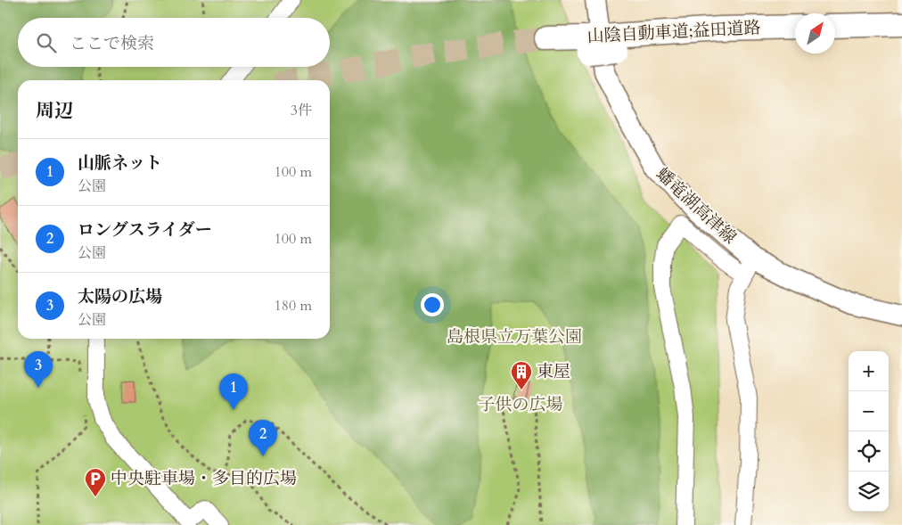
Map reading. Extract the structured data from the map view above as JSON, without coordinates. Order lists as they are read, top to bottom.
{
  "streets": {
    "highway": ["山陰自動車道;益田道路"],
    "main road": ["蟠竜湖高津線"]
  },
  "parks": ["島根県立万葉公園", "子供の広場"],
  "places": {
    "building": ["東屋"],
    "parking": ["中央駐車場・多目的広場"]
  },
  "north": "top right",
  "page": {
    "search": "ここで検索",
    "heading": ["周辺", "3件"],
    "list": [
      {
        "mark": "1",
        "name": "山脈ネット",
        "note": "公園",
        "value": "100 m"
      },
      {
        "mark": "2",
        "name": "ロングスライダー",
        "note": "公園",
        "value": "100 m"
      },
      {
        "mark": "3",
        "name": "太陽の広場",
        "note": "公園",
        "value": "180 m"
      }
    ],
    "map_buttons": ["+", "−"],
    "pins": ["3", "1", "2"]
  }
}
